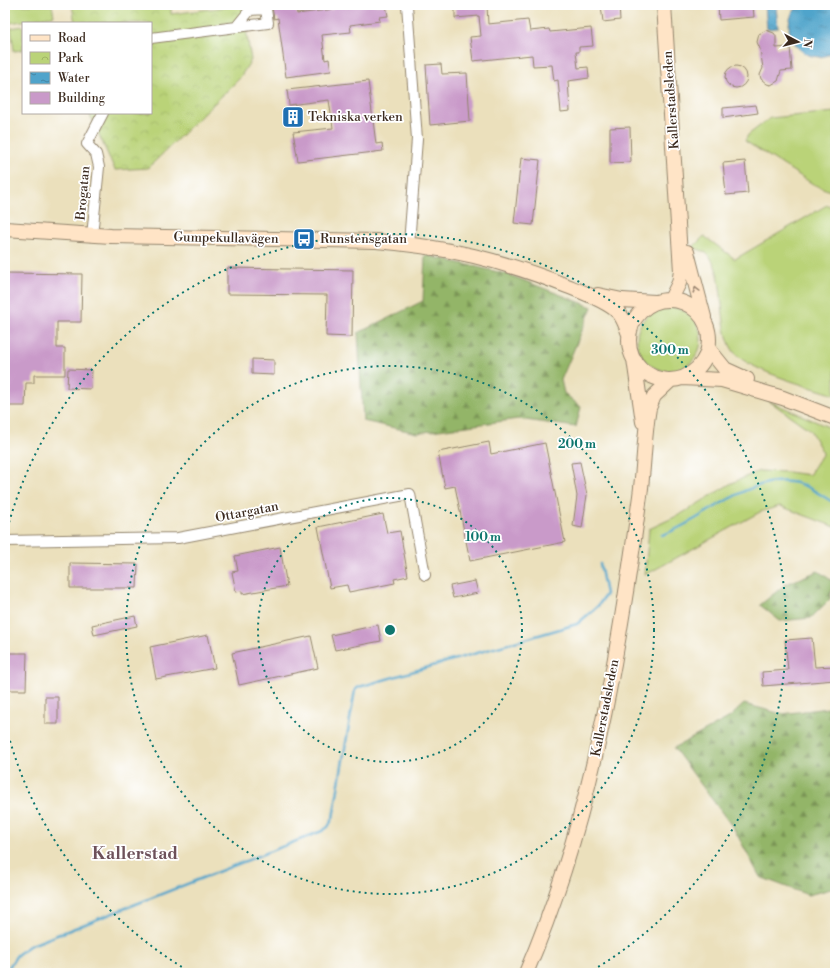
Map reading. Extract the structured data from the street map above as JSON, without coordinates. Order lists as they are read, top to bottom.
{
  "streets": {
    "main road": ["Kallerstadsleden", "Gumpekullavägen"],
    "street": ["Brogatan", "Ottargatan"]
  },
  "crossings": [
    ["Kallerstadsleden", "Gumpekullavägen"],
    ["Brogatan", "Gumpekullavägen"]
  ],
  "districts": ["Kallerstad"],
  "places": {
    "building": ["Tekniska verken"],
    "bus stop": ["Runstensgatan"]
  },
  "legend": [
    "Road",
    "Park",
    "Water",
    "Building"
  ],
  "north": "right",
  "rings": ["300 m", "200 m", "100 m"]
}
